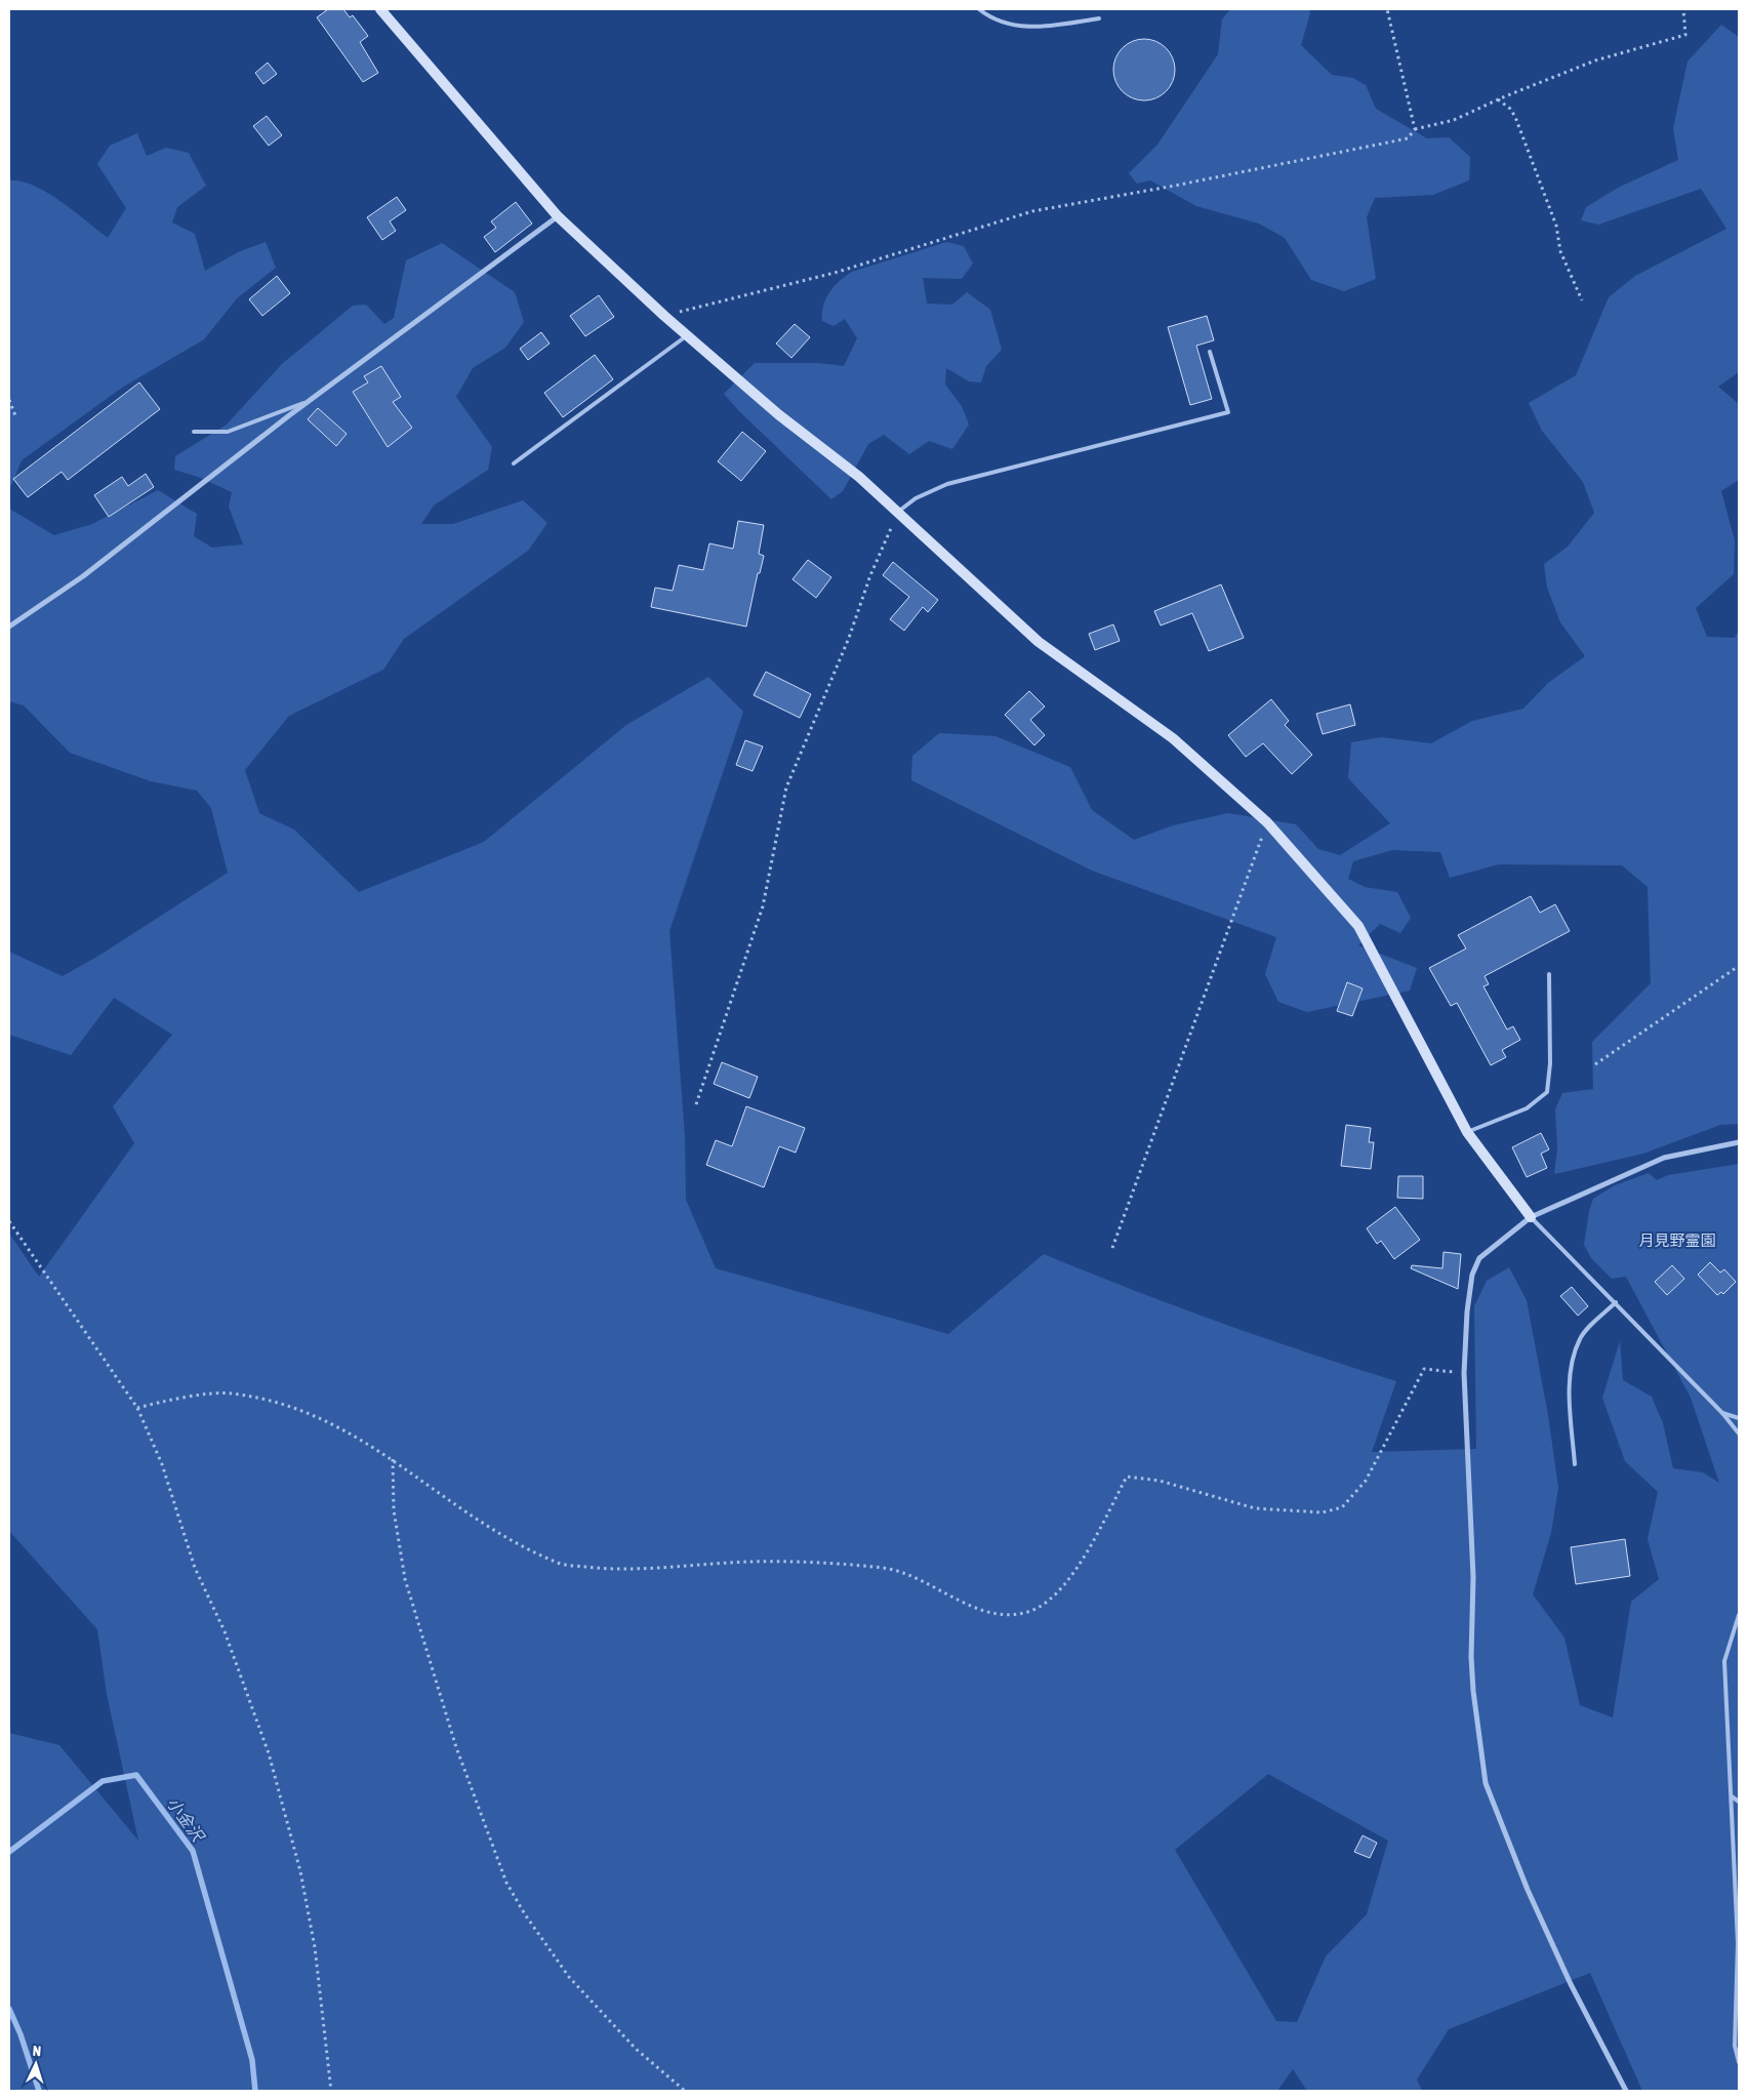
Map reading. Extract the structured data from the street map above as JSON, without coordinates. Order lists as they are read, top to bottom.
{
  "water": ["小金沢"],
  "parks": ["月見野霊園"],
  "north": "top"
}
